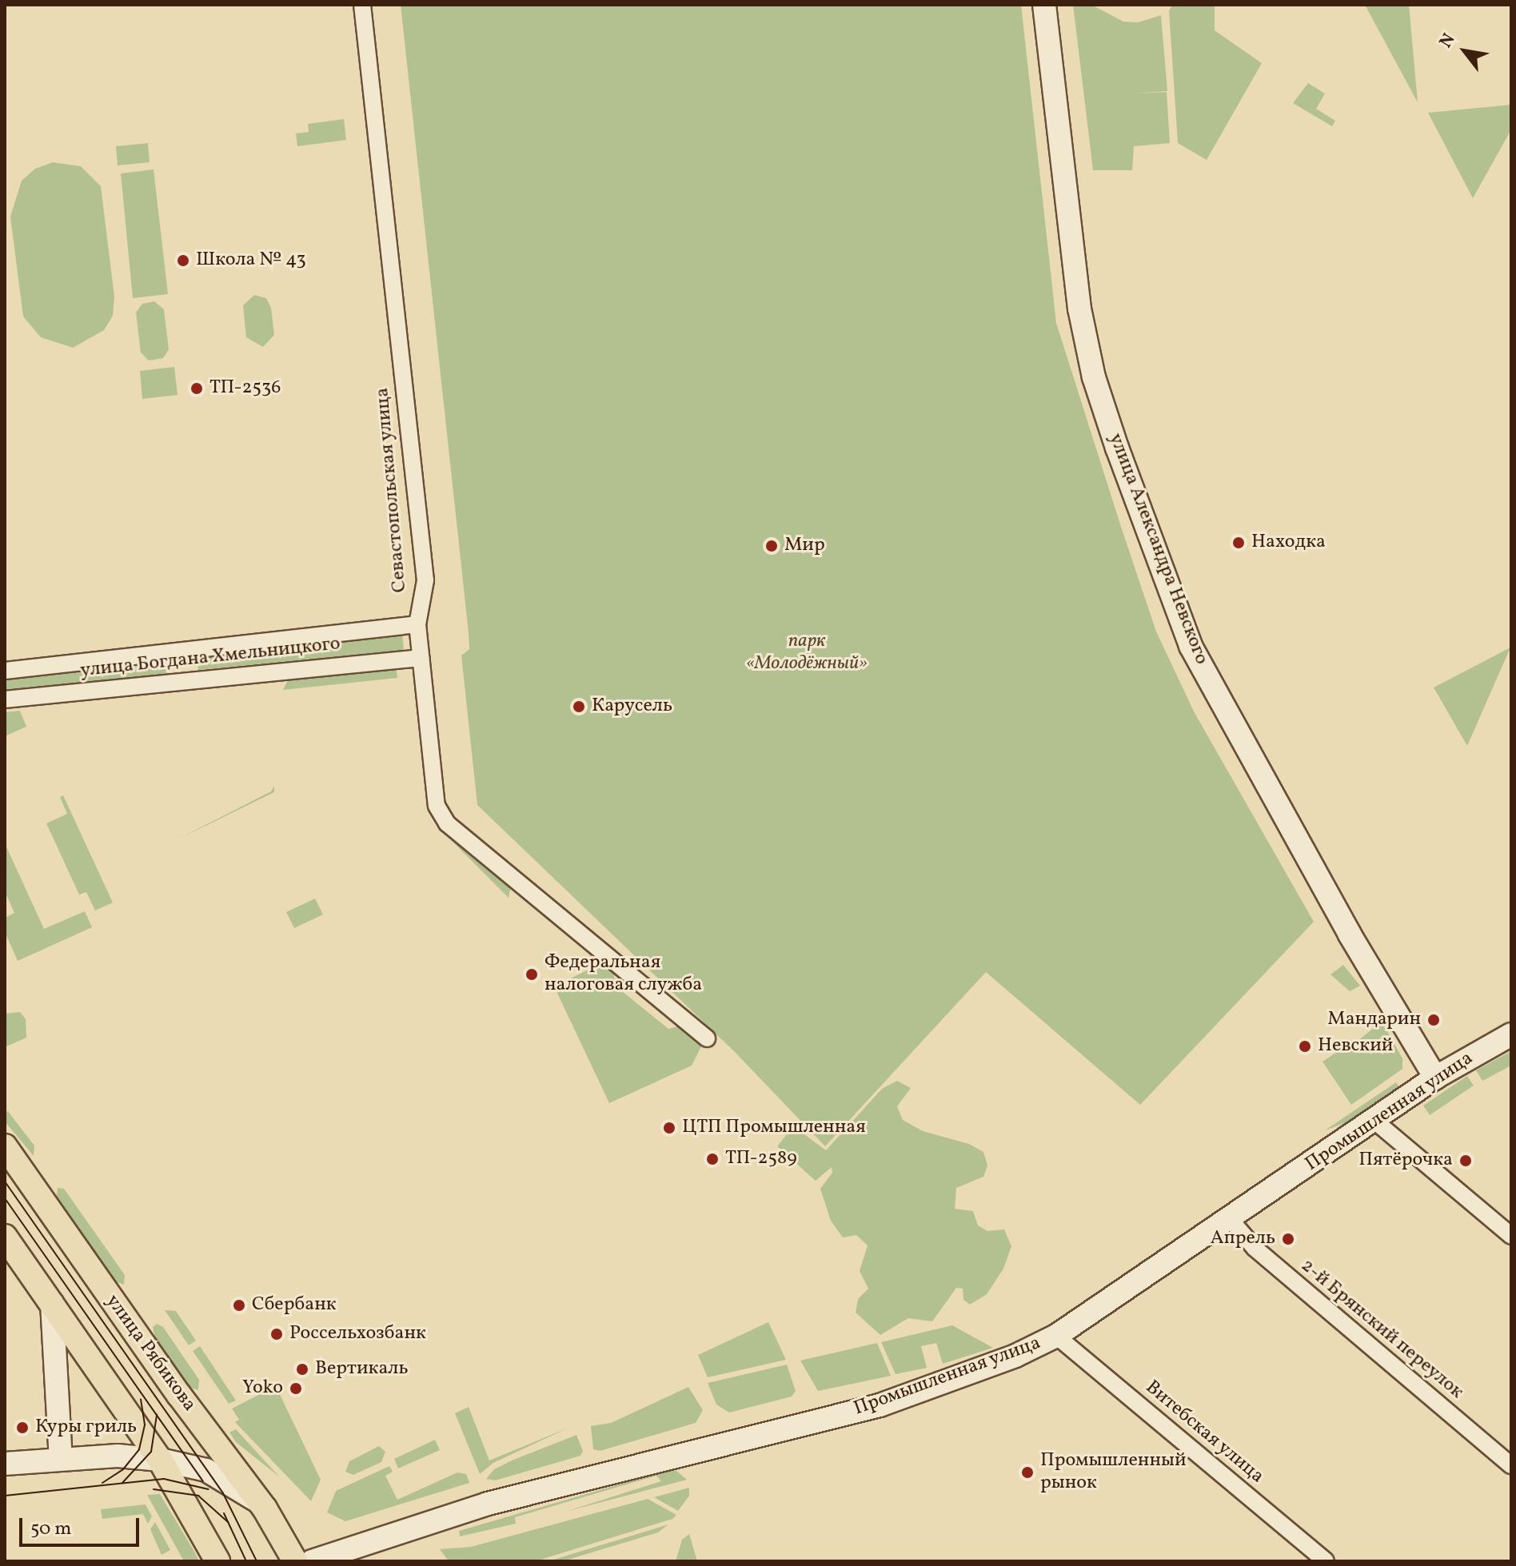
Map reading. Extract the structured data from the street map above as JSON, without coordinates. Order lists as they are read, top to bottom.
{
  "streets": {
    "main road": ["улица Рябикова"],
    "street": [
      "Севастопольская улица",
      "улица Александра Невского",
      "улица Богдана Хмельницкого",
      "Промышленная улица",
      "2-й Брянский переулок",
      "Витебская улица"
    ]
  },
  "crossings": [
    ["Севастопольская улица", "улица Богдана Хмельницкого"],
    ["улица Александра Невского", "Промышленная улица"],
    ["Промышленная улица", "2-й Брянский переулок"],
    ["Промышленная улица", "Витебская улица"]
  ],
  "parks": ["парк «Молодёжный»"],
  "places": [
    "Школа № 43",
    "ТП-2536",
    "Находка",
    "Мир",
    "Карусель",
    "Федеральная налоговая служба",
    "Мандарин",
    "Невский",
    "ЦТП Промышленная",
    "ТП-2589",
    "Пятёрочка",
    "Апрель",
    "Сбербанк",
    "Россельхозбанк",
    "Вертикаль",
    "Yoko",
    "Куры гриль",
    "Промышленный рынок"
  ],
  "scale_bar": "50 m",
  "north": "top left"
}
